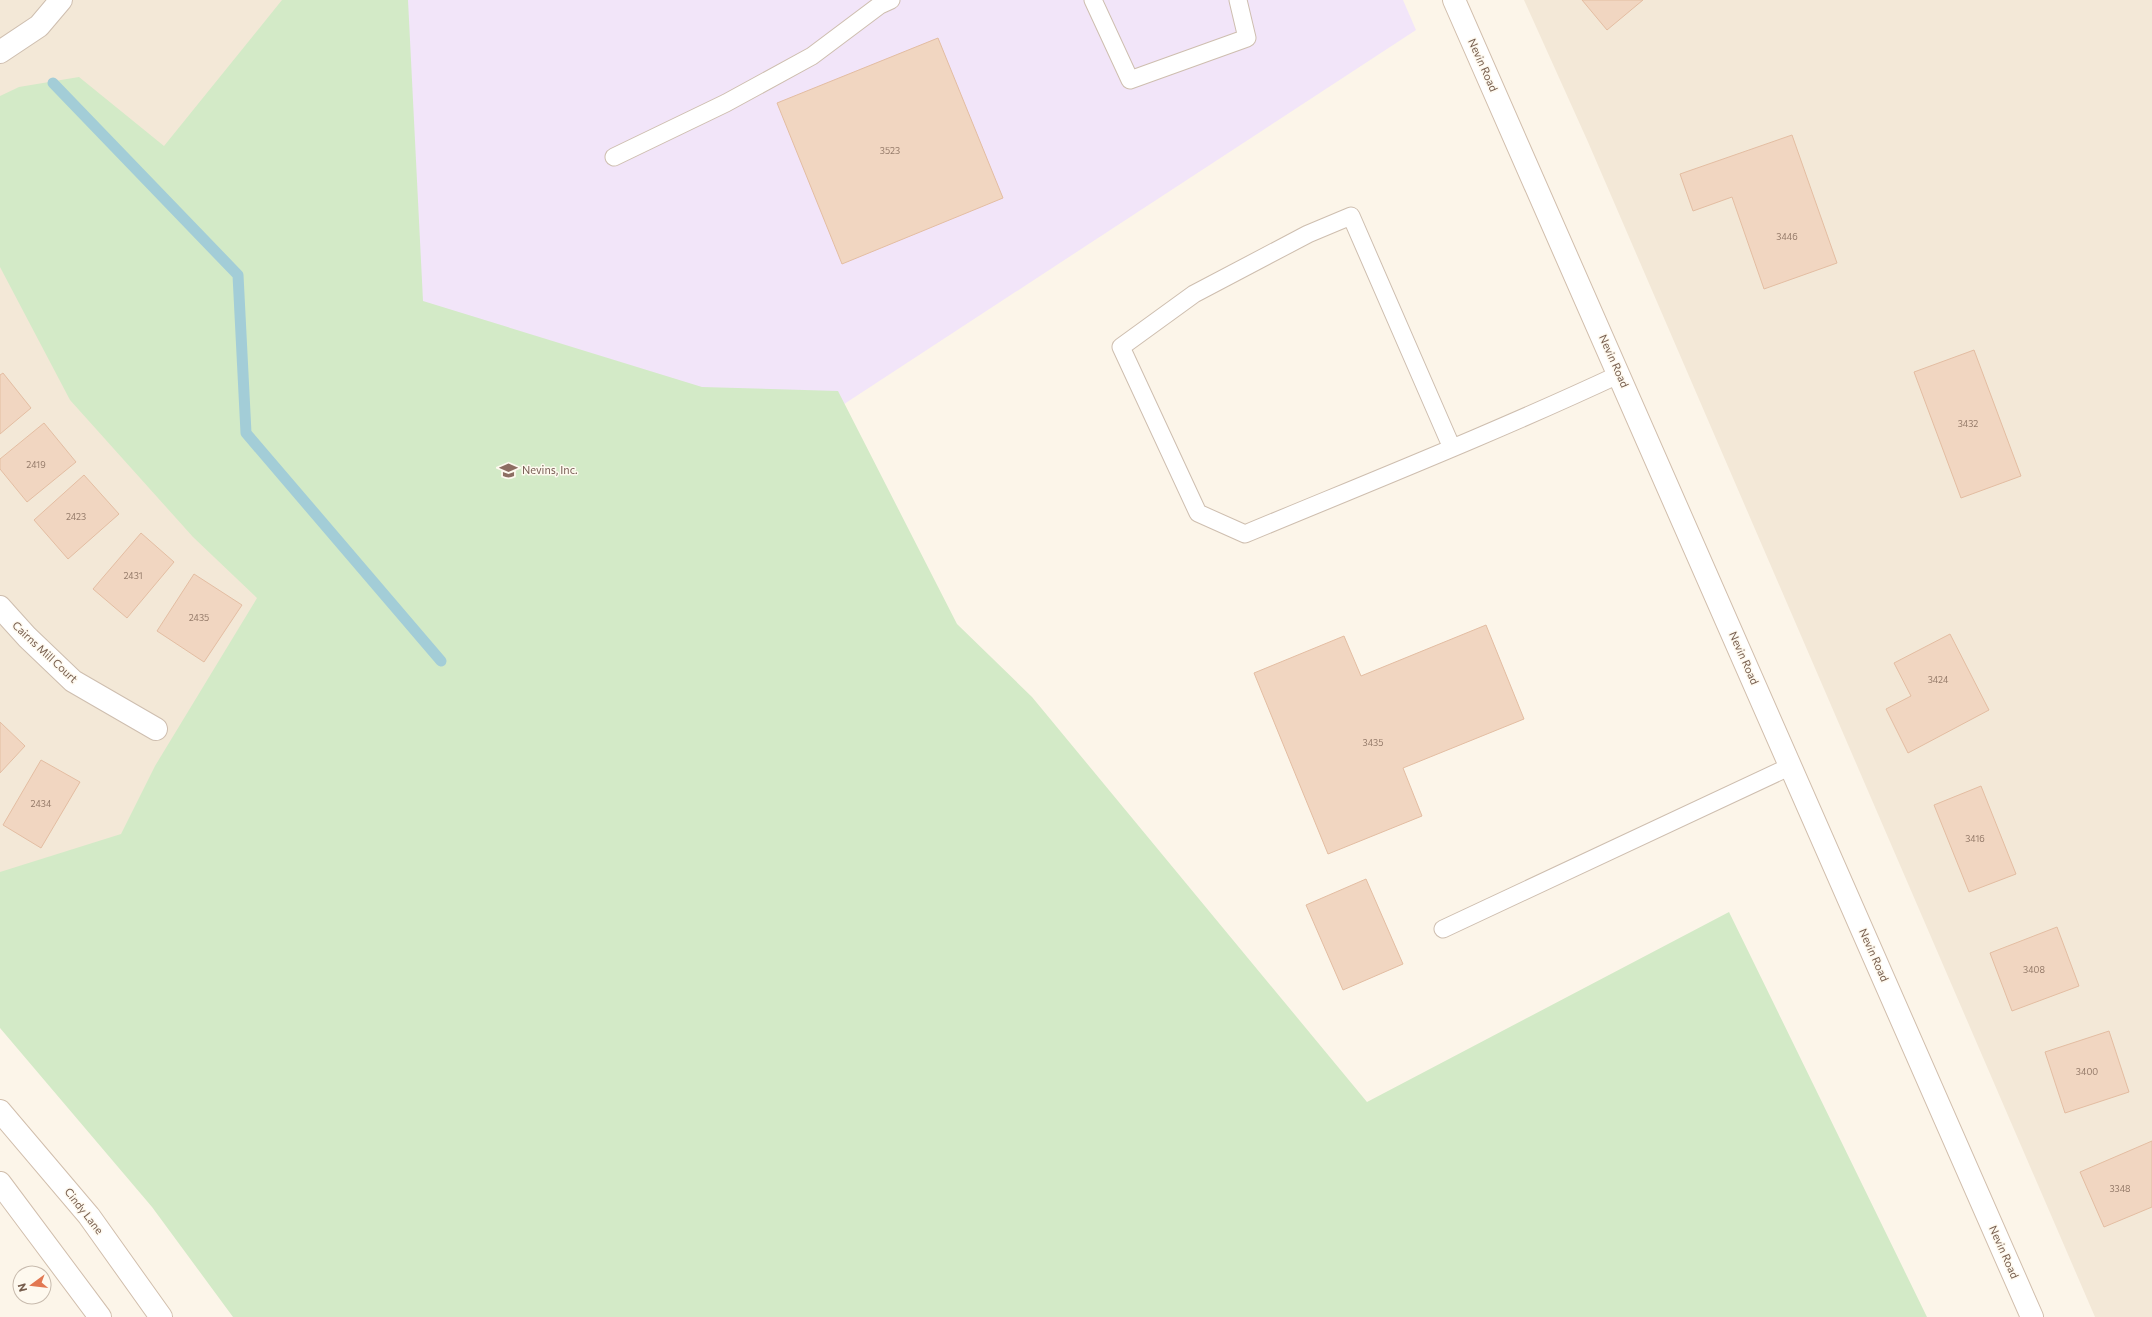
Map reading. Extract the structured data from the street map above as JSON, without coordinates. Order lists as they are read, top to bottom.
{
  "streets": {
    "street": ["Nevin Road", "Cairns Mill Court", "Cindy Lane"]
  },
  "places": {
    "school or university": ["Nevins, Inc."]
  },
  "house_numbers": [
    "3523",
    "3446",
    "3432",
    "2419",
    "2423",
    "2431",
    "2435",
    "3424",
    "3435",
    "2434",
    "3416",
    "3408",
    "3400",
    "3348"
  ],
  "north": "left"
}
